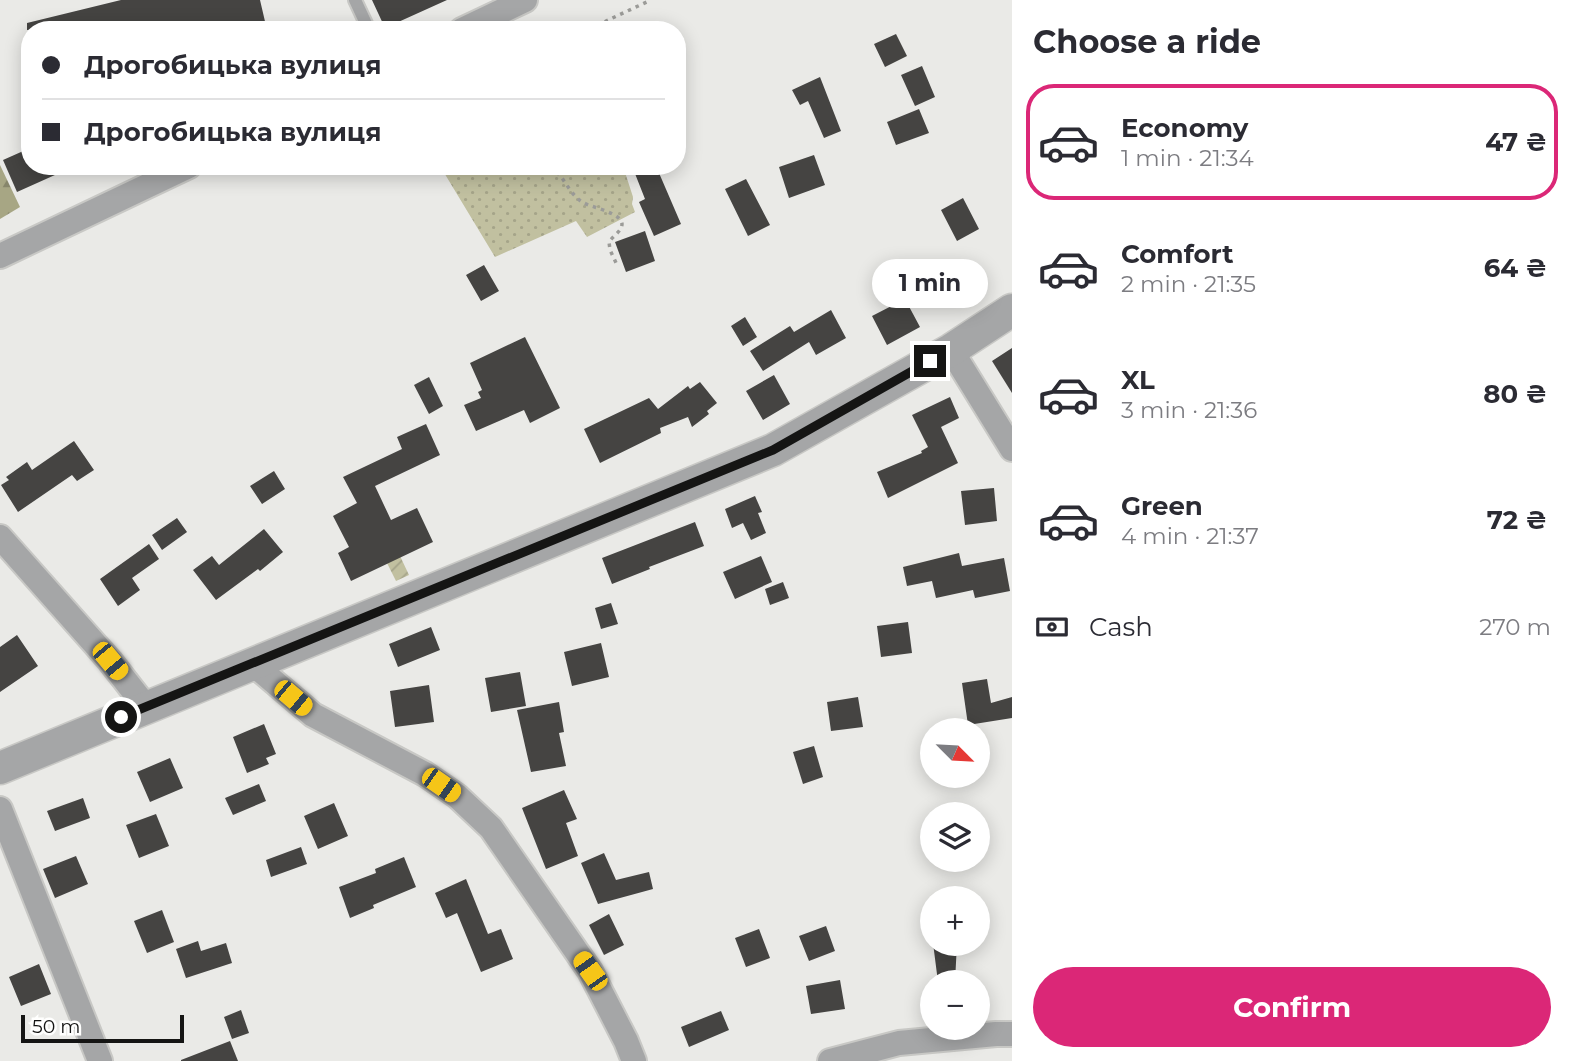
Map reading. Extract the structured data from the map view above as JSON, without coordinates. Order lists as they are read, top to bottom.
{
  "scale_bar": "50 m",
  "north": "bottom right",
  "page": {
    "heading": "Choose a ride",
    "banner": ["Дрогобицька вулиця", "Дрогобицька вулиця"],
    "list": [
      {
        "name": "Economy",
        "note": "1 min · 21:34",
        "value": "47 ₴"
      },
      {
        "name": "Comfort",
        "note": "2 min · 21:35",
        "value": "64 ₴"
      },
      {
        "name": "XL",
        "note": "3 min · 21:36",
        "value": "80 ₴"
      },
      {
        "name": "Green",
        "note": "4 min · 21:37",
        "value": "72 ₴"
      }
    ],
    "bubble": "1 min",
    "pay": ["Cash", "270 m"],
    "map_buttons": ["+", "−"],
    "buttons": "Confirm",
    "scale": "50 m"
  }
}
